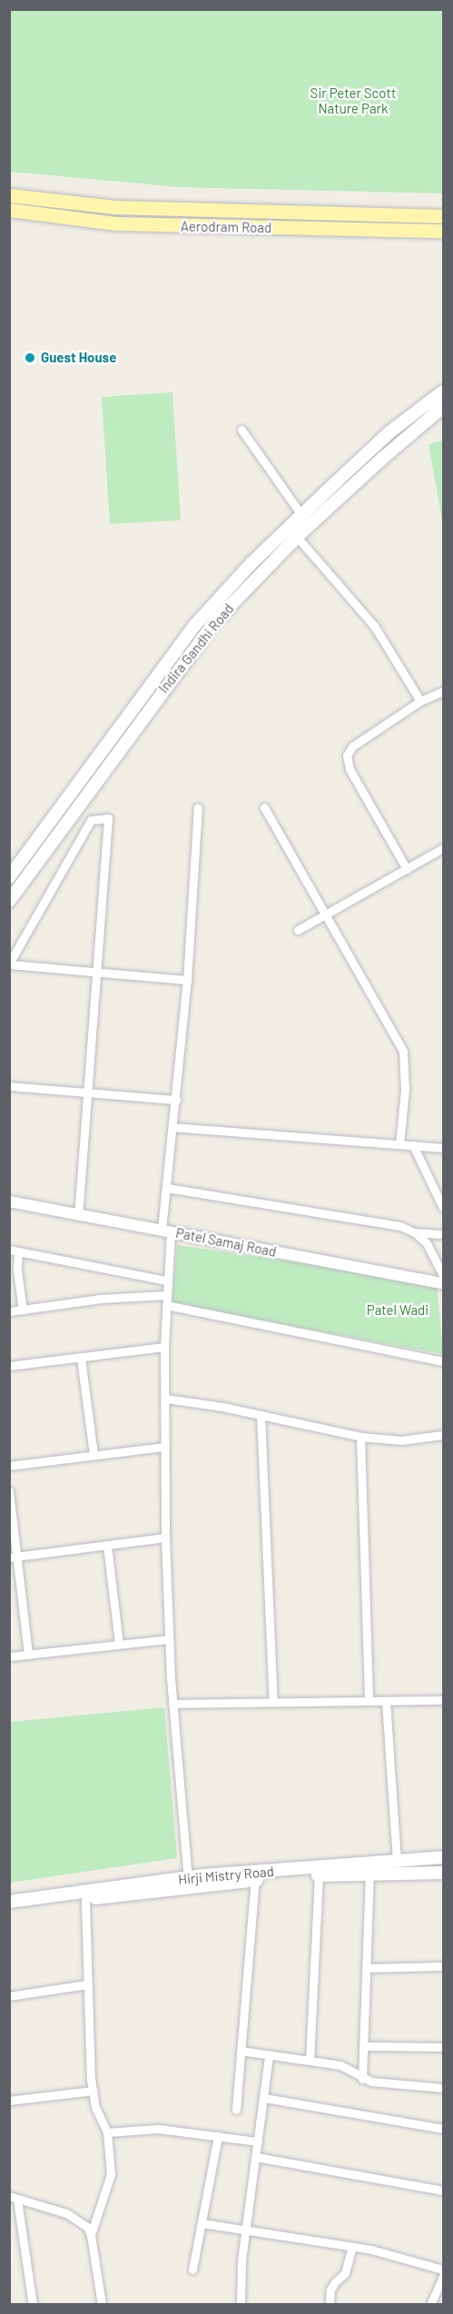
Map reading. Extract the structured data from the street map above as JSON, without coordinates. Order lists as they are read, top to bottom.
{
  "streets": {
    "main road": ["Aerodram Road", "Indira Gandhi Road", "Hirji Mistry Road"],
    "street": ["Patel Samaj Road"]
  },
  "parks": ["Sir Peter Scott Nature Park", "Patel Wadi"],
  "places": ["Guest House"]
}
